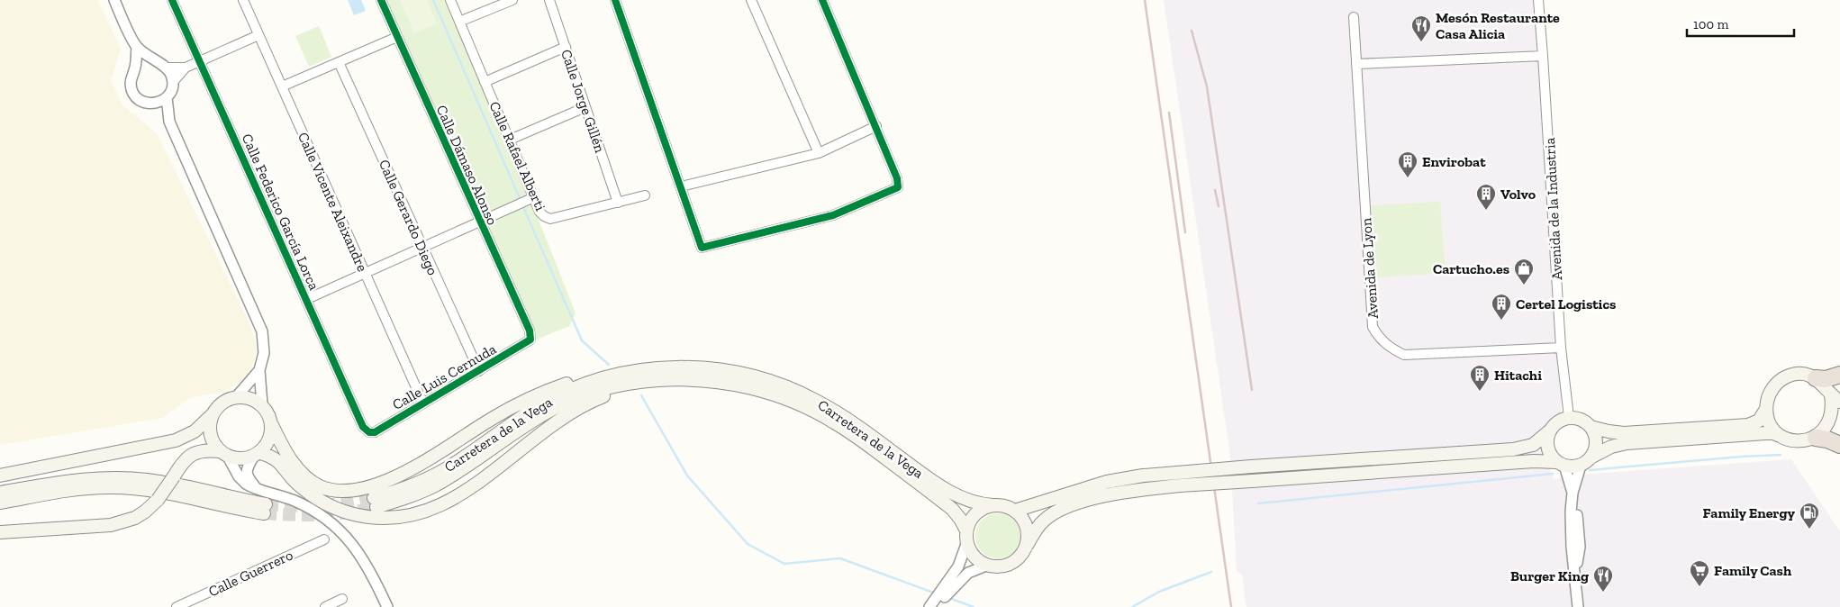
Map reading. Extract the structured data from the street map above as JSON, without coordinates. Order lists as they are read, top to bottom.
{
  "streets": {
    "main road": ["Carretera de la Vega"],
    "street": [
      "Calle Jorge Gillén",
      "Calle Rafael Alberti",
      "Calle Dámaso Alonso",
      "Calle Vicente Aleixandre",
      "Avenida de la Industria",
      "Calle Federico García Lorca",
      "Calle Gerardo Diego",
      "Avenida de Lyon",
      "Calle Luis Cernuda",
      "Calle Guerrero"
    ]
  },
  "crossings": [
    ["Calle Jorge Gillén", "Calle Rafael Alberti"],
    ["Calle Dámaso Alonso", "Calle Luis Cernuda"],
    ["Calle Vicente Aleixandre", "Calle Luis Cernuda"],
    ["Avenida de la Industria", "Avenida de Lyon"],
    ["Calle Federico García Lorca", "Calle Luis Cernuda"],
    ["Calle Gerardo Diego", "Calle Luis Cernuda"]
  ],
  "places": {
    "restaurant": ["Mesón Restaurante Casa Alicia", "Burger King"],
    "building": [
      "Envirobat",
      "Volvo",
      "Certel Logistics",
      "Hitachi"
    ],
    "shop": ["Cartucho.es"],
    "fuel station": ["Family Energy"],
    "supermarket": ["Family Cash"]
  },
  "scale_bar": "100 m"
}
